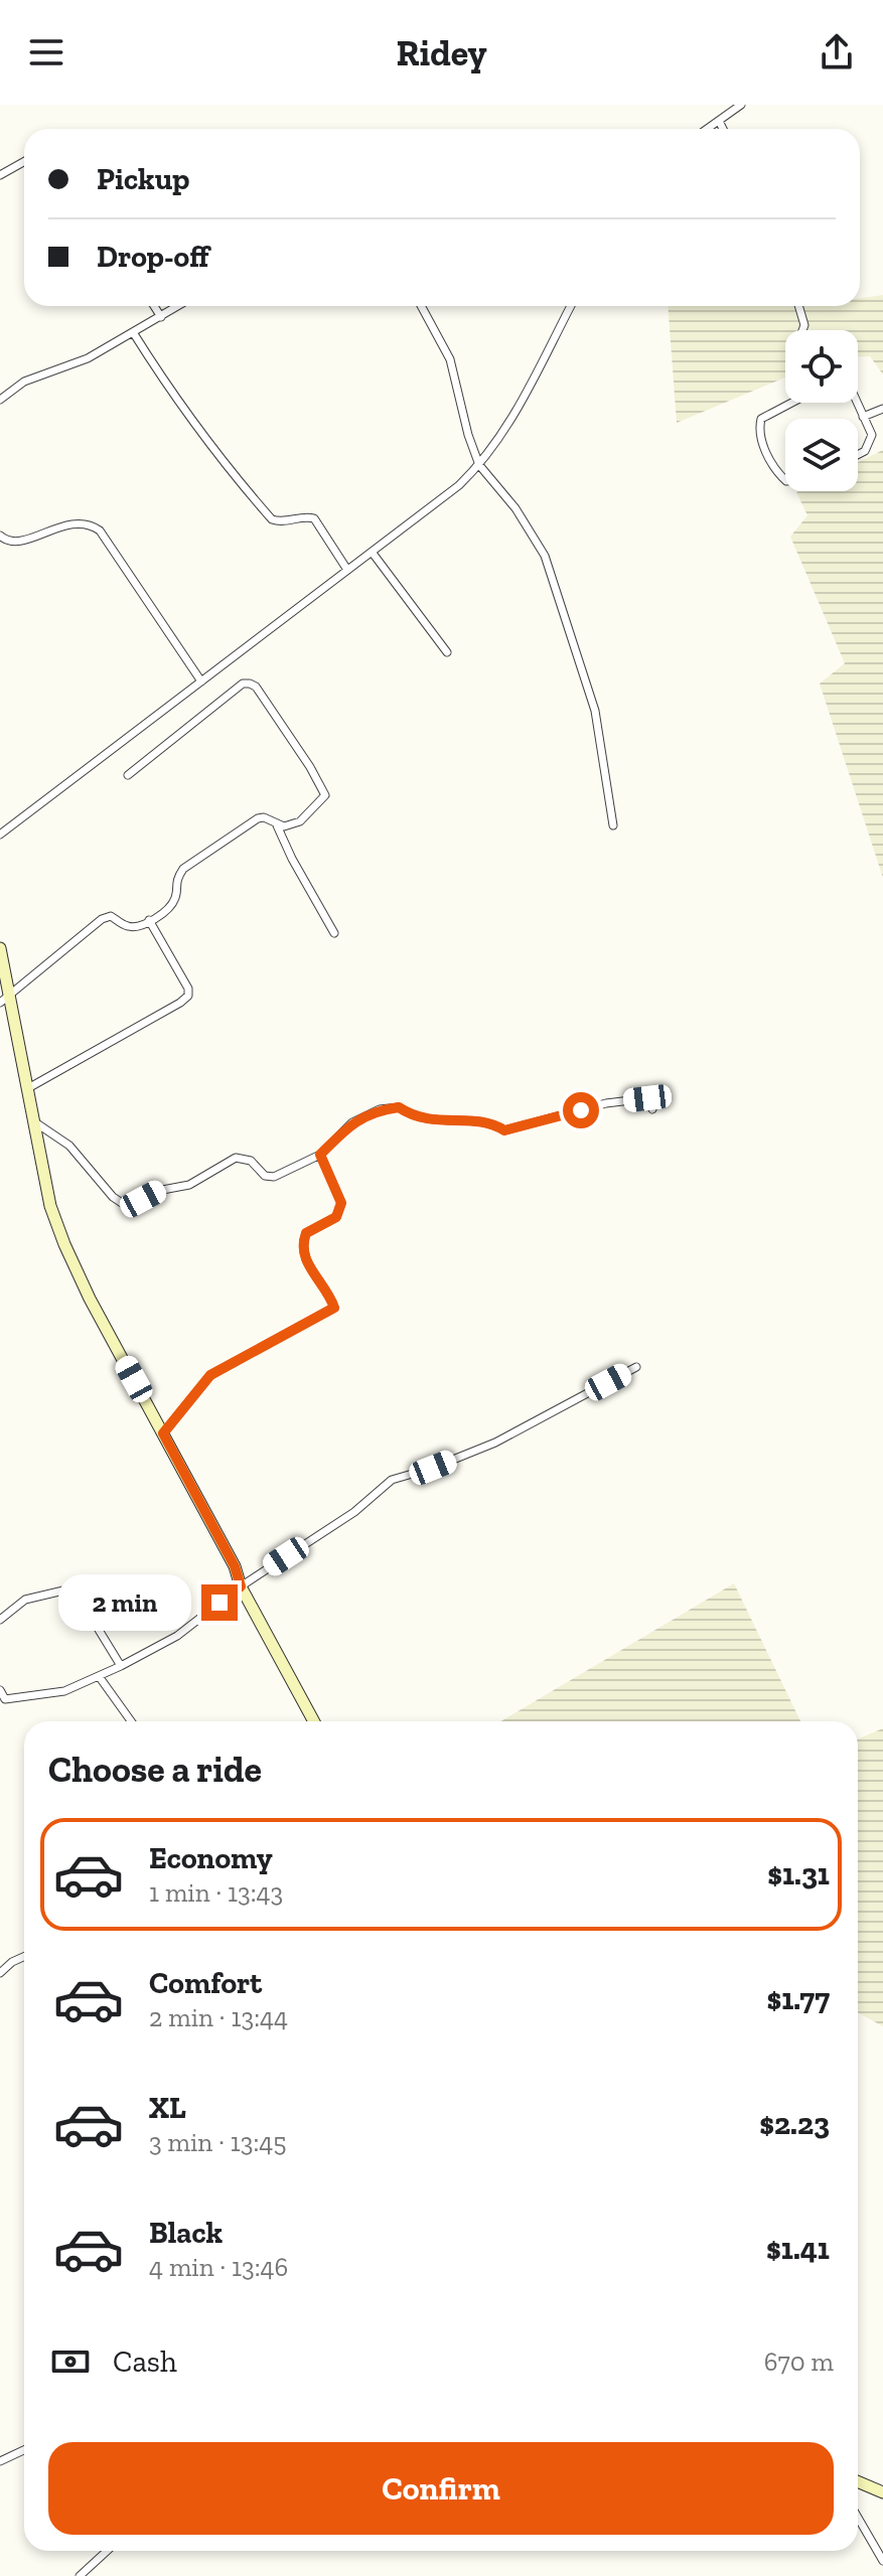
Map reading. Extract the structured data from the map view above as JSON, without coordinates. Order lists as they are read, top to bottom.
{
  "page": {
    "header": "Ridey",
    "banner": ["Pickup", "Drop-off"],
    "bubble": "2 min",
    "heading": "Choose a ride",
    "list": [
      {
        "name": "Economy",
        "note": "1 min · 13:43",
        "value": "$1.31"
      },
      {
        "name": "Comfort",
        "note": "2 min · 13:44",
        "value": "$1.77"
      },
      {
        "name": "XL",
        "note": "3 min · 13:45",
        "value": "$2.23"
      },
      {
        "name": "Black",
        "note": "4 min · 13:46",
        "value": "$1.41"
      }
    ],
    "pay": ["Cash", "670 m"],
    "buttons": "Confirm"
  }
}
